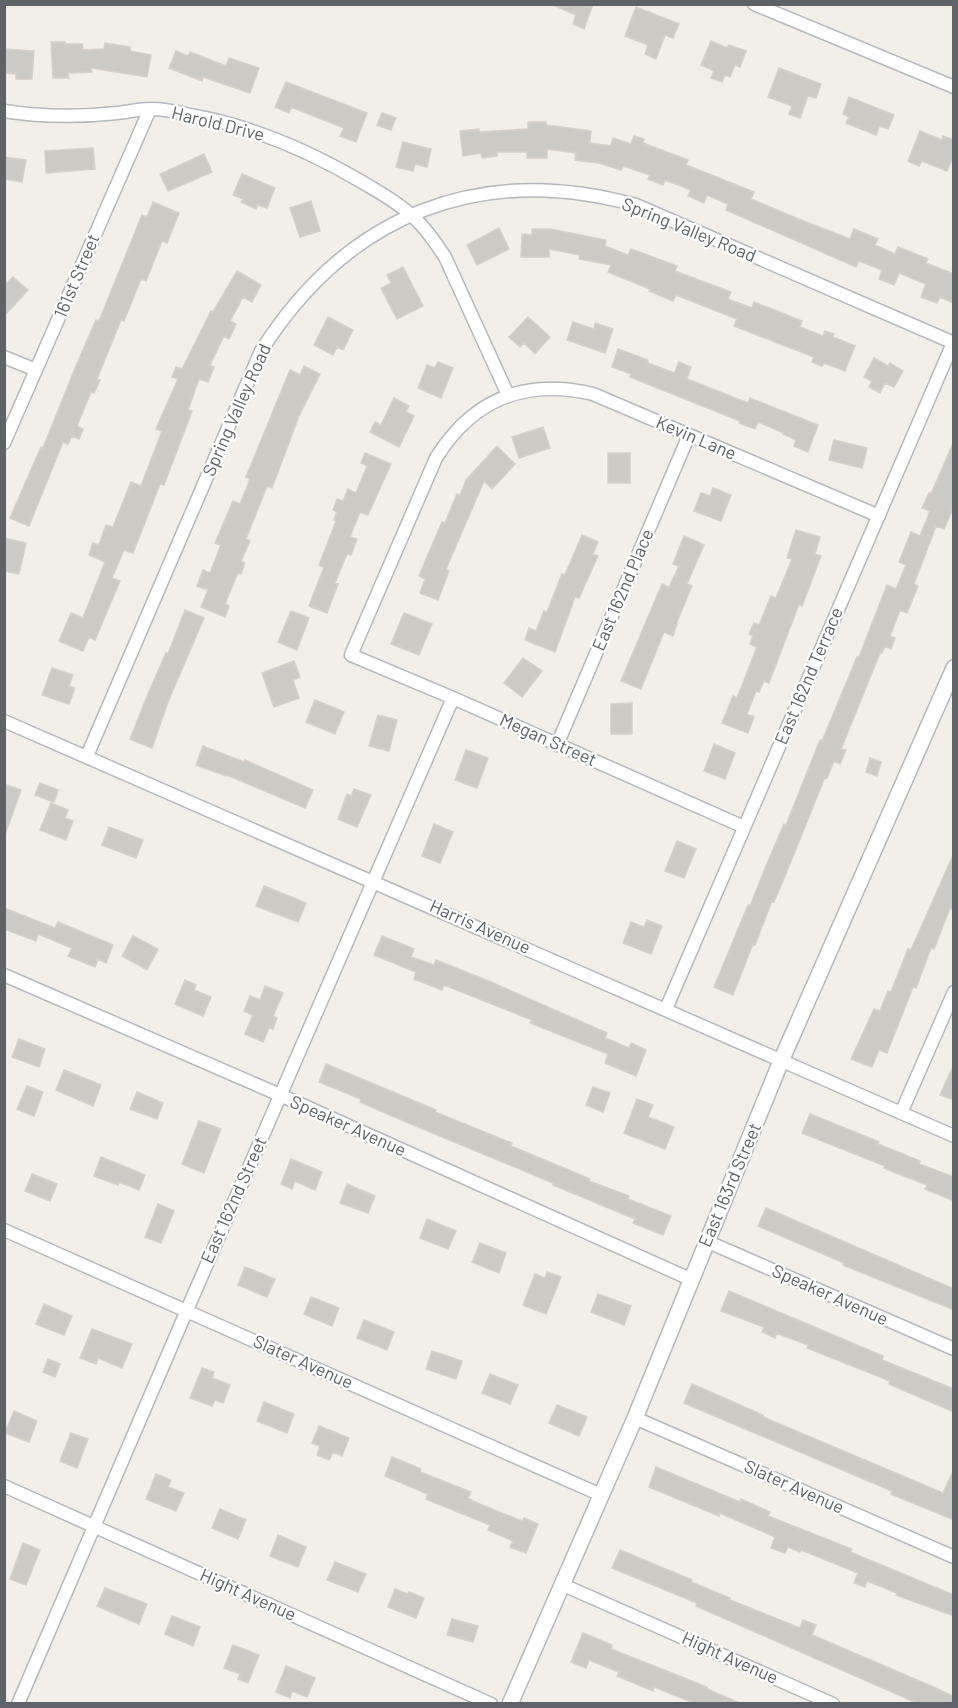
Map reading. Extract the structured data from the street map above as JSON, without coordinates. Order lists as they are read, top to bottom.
{
  "streets": {
    "street": [
      "Harold Drive",
      "Spring Valley Road",
      "161st Street",
      "Kevin Lane",
      "East 162nd Place",
      "East 162nd Terrace",
      "Megan Street",
      "Harris Avenue",
      "Speaker Avenue",
      "East 163rd Street",
      "East 162nd Street",
      "Slater Avenue",
      "Hight Avenue"
    ]
  },
  "crossings": [
    ["Harold Drive", "Spring Valley Road"],
    ["Harold Drive", "161st Street"],
    ["Spring Valley Road", "East 162nd Terrace"],
    ["Spring Valley Road", "Harris Avenue"],
    ["Kevin Lane", "East 162nd Place"],
    ["Kevin Lane", "East 162nd Terrace"],
    ["Kevin Lane", "Megan Street"],
    ["East 162nd Place", "Megan Street"],
    ["East 162nd Terrace", "Megan Street"],
    ["East 162nd Terrace", "Harris Avenue"],
    ["Megan Street", "East 162nd Street"],
    ["Harris Avenue", "East 163rd Street"],
    ["Harris Avenue", "East 162nd Street"],
    ["Speaker Avenue", "East 163rd Street"],
    ["Speaker Avenue", "East 162nd Street"],
    ["East 163rd Street", "Slater Avenue"],
    ["East 163rd Street", "Hight Avenue"],
    ["East 162nd Street", "Slater Avenue"],
    ["East 162nd Street", "Hight Avenue"]
  ]
}
